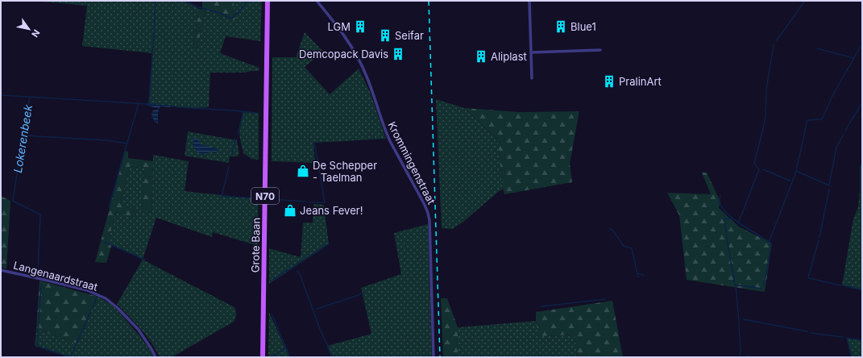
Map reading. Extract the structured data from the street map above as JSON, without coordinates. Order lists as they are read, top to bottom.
{
  "streets": {
    "main road": ["N70", "Grote Baan"],
    "street": ["Krommingenstraat", "Langenaardstraat"]
  },
  "water": ["Lokerenbeek"],
  "places": {
    "building": [
      "LGM",
      "Blue1",
      "Seifar",
      "Demcopack Davis",
      "Aliplast",
      "PralinArt"
    ],
    "shop": ["De Schepper - Taelman", "Jeans Fever!"]
  },
  "north": "bottom right"
}
